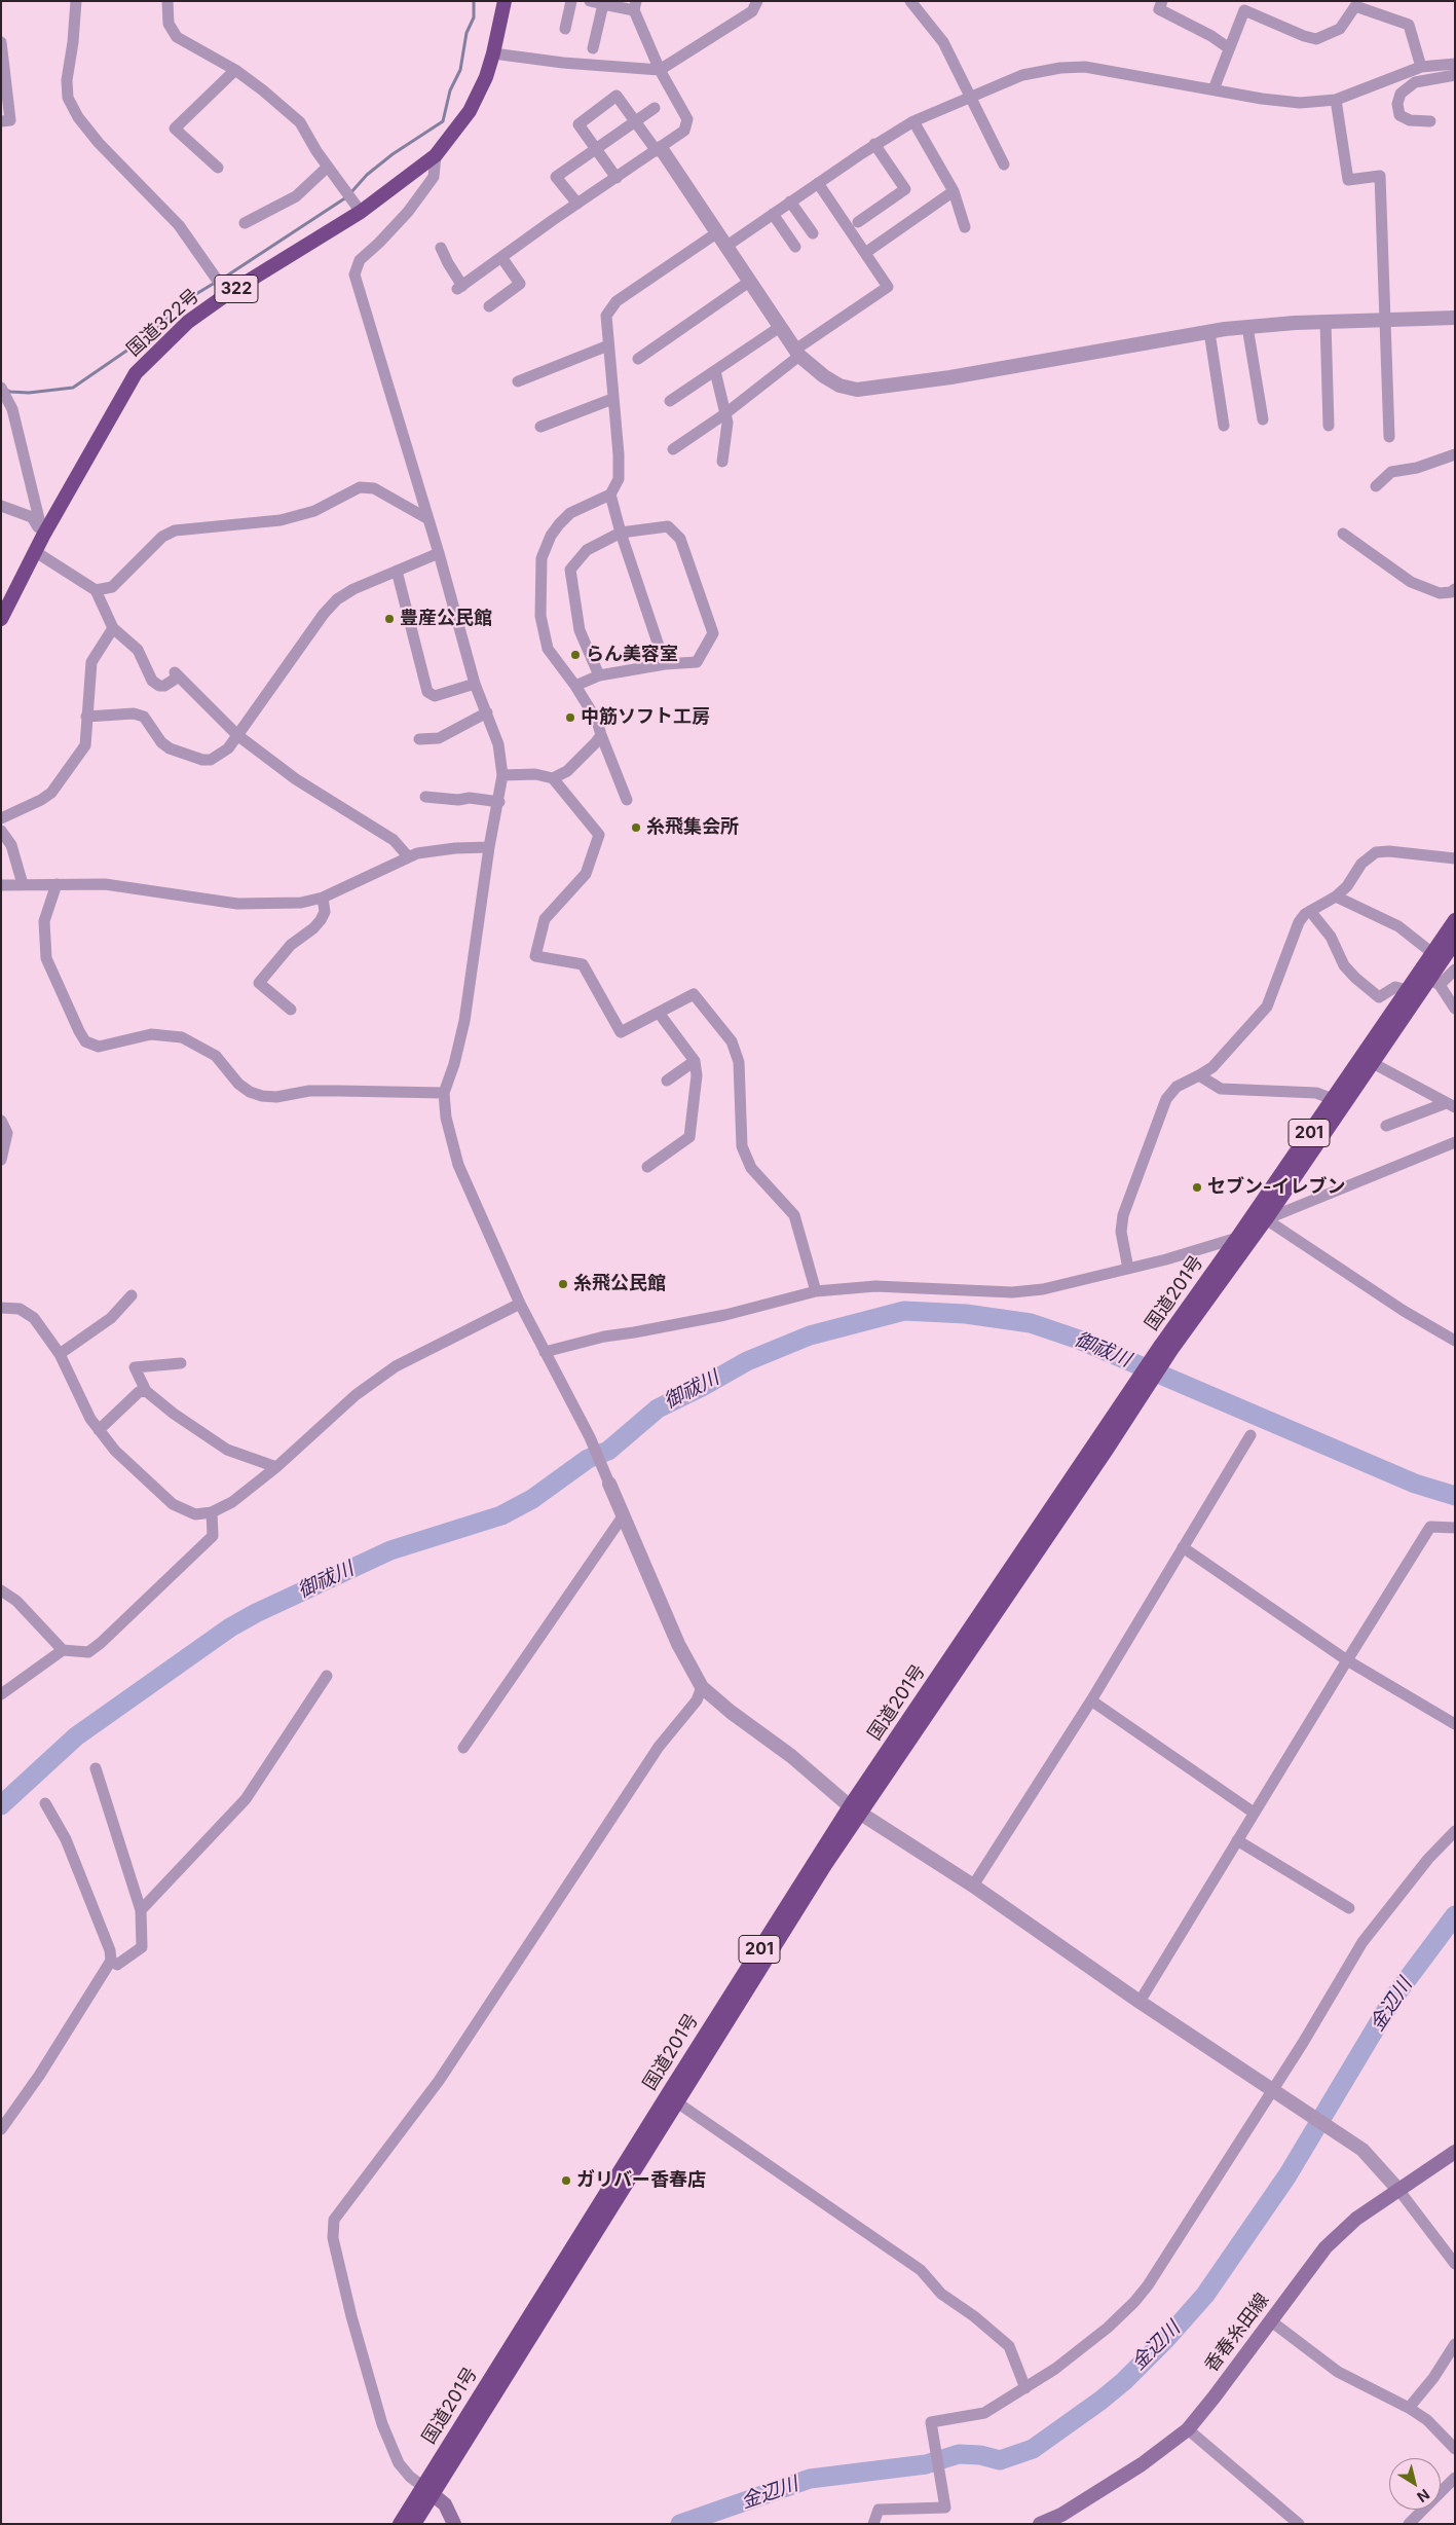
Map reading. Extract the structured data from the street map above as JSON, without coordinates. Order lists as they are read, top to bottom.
{
  "streets": {
    "highway": [
      "322",
      "国道322号",
      "201",
      "国道201号"
    ],
    "main road": ["香春糸田線"]
  },
  "water": ["御祓川", "金辺川"],
  "places": [
    "豊産公民館",
    "らん美容室",
    "中筋ソフト工房",
    "糸飛集会所",
    "セブン-イレブン",
    "糸飛公民館",
    "ガリバー香春店"
  ],
  "north": "bottom right"
}
